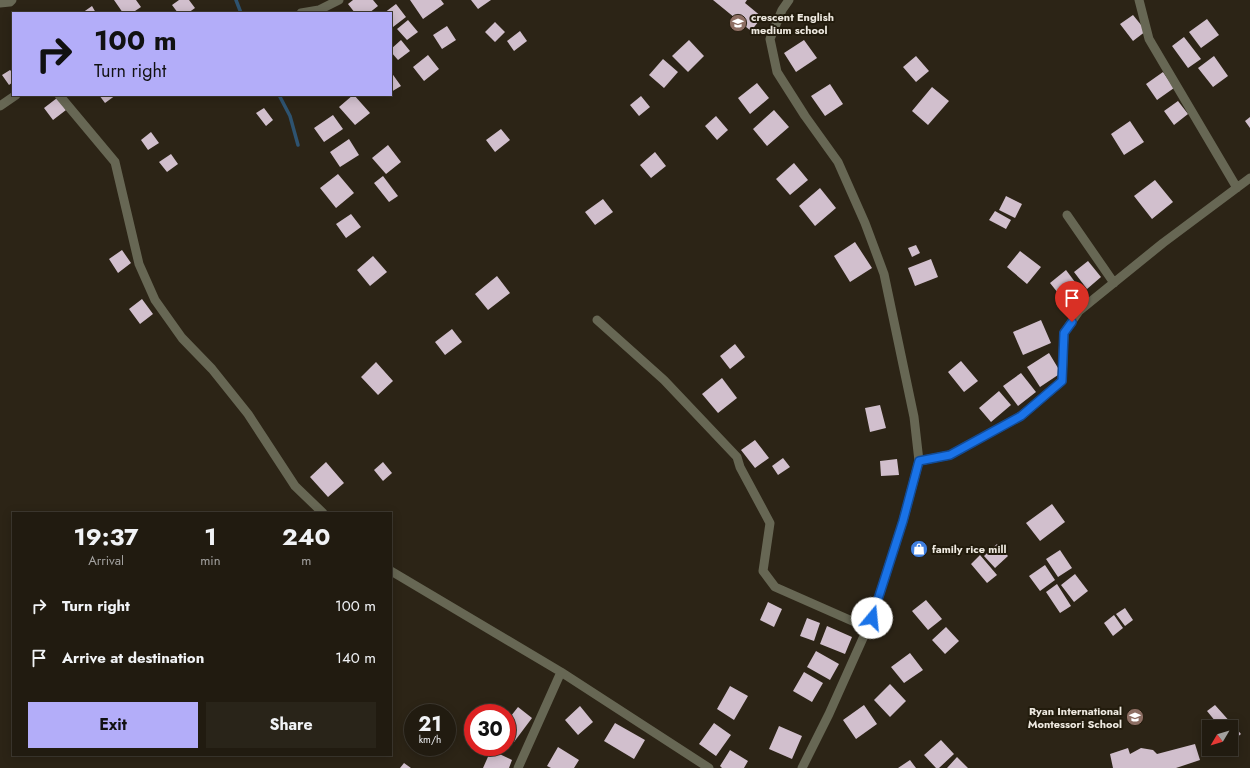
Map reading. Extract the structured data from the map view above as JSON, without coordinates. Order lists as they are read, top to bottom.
{
  "places": {
    "school or university": ["crescent English medium school", "Ryan International Montessori School"],
    "shop": ["family rice mill"]
  },
  "north": "bottom left",
  "page": {
    "turn": ["100 m", "Turn right"],
    "eta": [
      "19:37",
      "Arrival",
      "1",
      "min",
      "240",
      "m"
    ],
    "list": [
      {
        "name": "Turn right",
        "value": "100 m"
      },
      {
        "name": "Arrive at destination",
        "value": "140 m"
      }
    ],
    "buttons": ["Exit", "Share"],
    "speed": "21 km/h",
    "limit": "30"
  }
}
